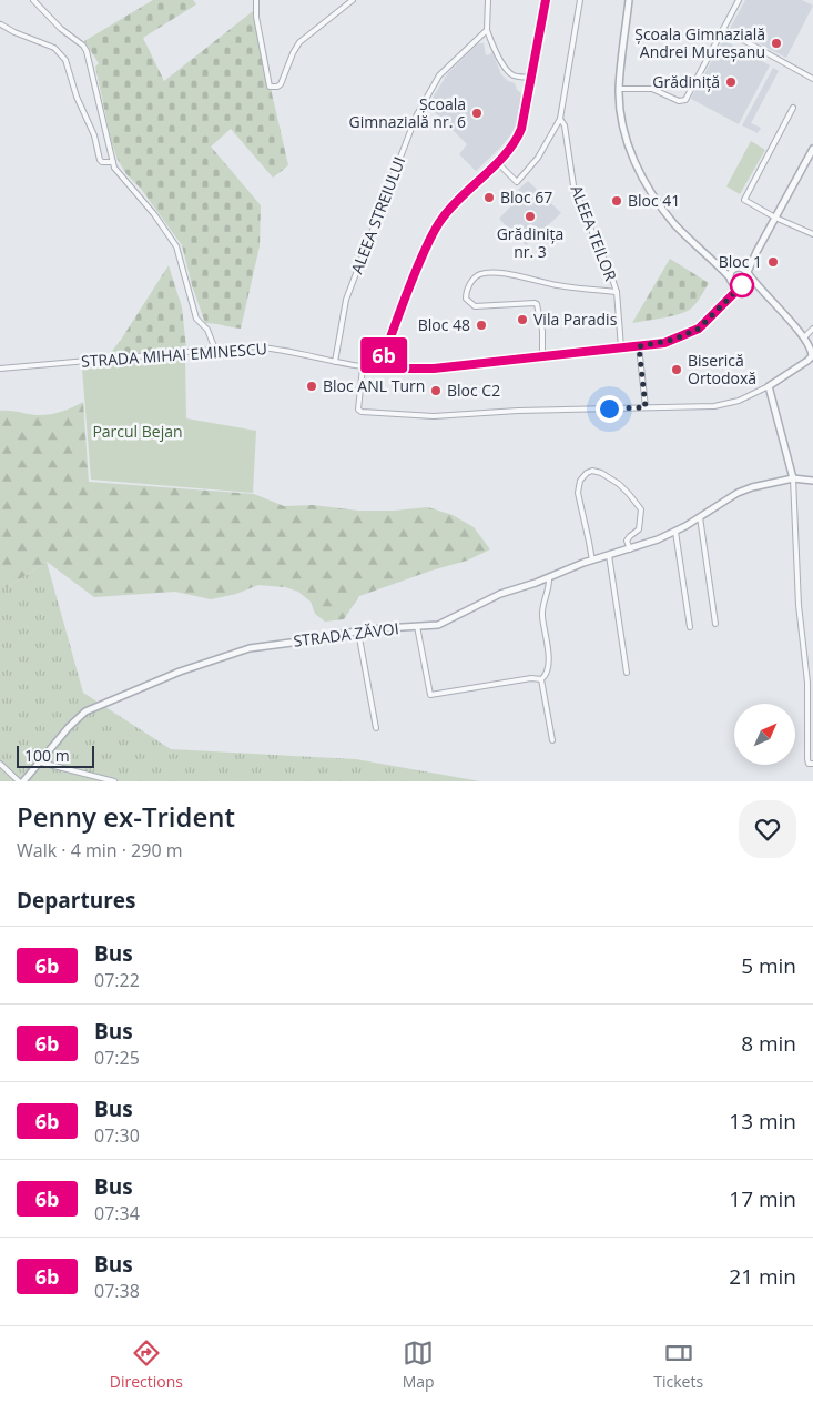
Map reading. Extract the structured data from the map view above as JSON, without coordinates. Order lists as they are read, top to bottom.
{
  "streets": {
    "street": [
      "ALEEA STREIULUI",
      "ALEEA TEILOR",
      "STRADA MIHAI EMINESCU",
      "STRADA ZĂVOI"
    ]
  },
  "crossings": [
    ["ALEEA STREIULUI", "STRADA MIHAI EMINESCU"],
    ["ALEEA TEILOR", "STRADA MIHAI EMINESCU"]
  ],
  "parks": ["Parcul Bejan"],
  "places": [
    "Școala Gimnazială Andrei Mureșanu",
    "Grădiniță",
    "Școala Gimnazială nr. 6",
    "Bloc 67",
    "Bloc 41",
    "Grădinița nr. 3",
    "Bloc 1",
    "Vila Paradis",
    "Bloc 48",
    "Biserică Ortodoxă",
    "Bloc ANL Turn",
    "Bloc C2"
  ],
  "lines": ["bus line 6b"],
  "scale_bar": "100 m",
  "north": "top right",
  "page": {
    "on_map": "6b",
    "scale": "100 m",
    "heading": [
      ["Penny ex-Trident", "Walk · 4 min · 290 m"],
      "Departures"
    ],
    "list": [
      {
        "mark": "6b",
        "name": "Bus",
        "note": "07:22",
        "value": "5 min"
      },
      {
        "mark": "6b",
        "name": "Bus",
        "note": "07:25",
        "value": "8 min"
      },
      {
        "mark": "6b",
        "name": "Bus",
        "note": "07:30",
        "value": "13 min"
      },
      {
        "mark": "6b",
        "name": "Bus",
        "note": "07:34",
        "value": "17 min"
      },
      {
        "mark": "6b",
        "name": "Bus",
        "note": "07:38",
        "value": "21 min"
      }
    ],
    "tabs": ["Directions", "Map", "Tickets"]
  }
}
